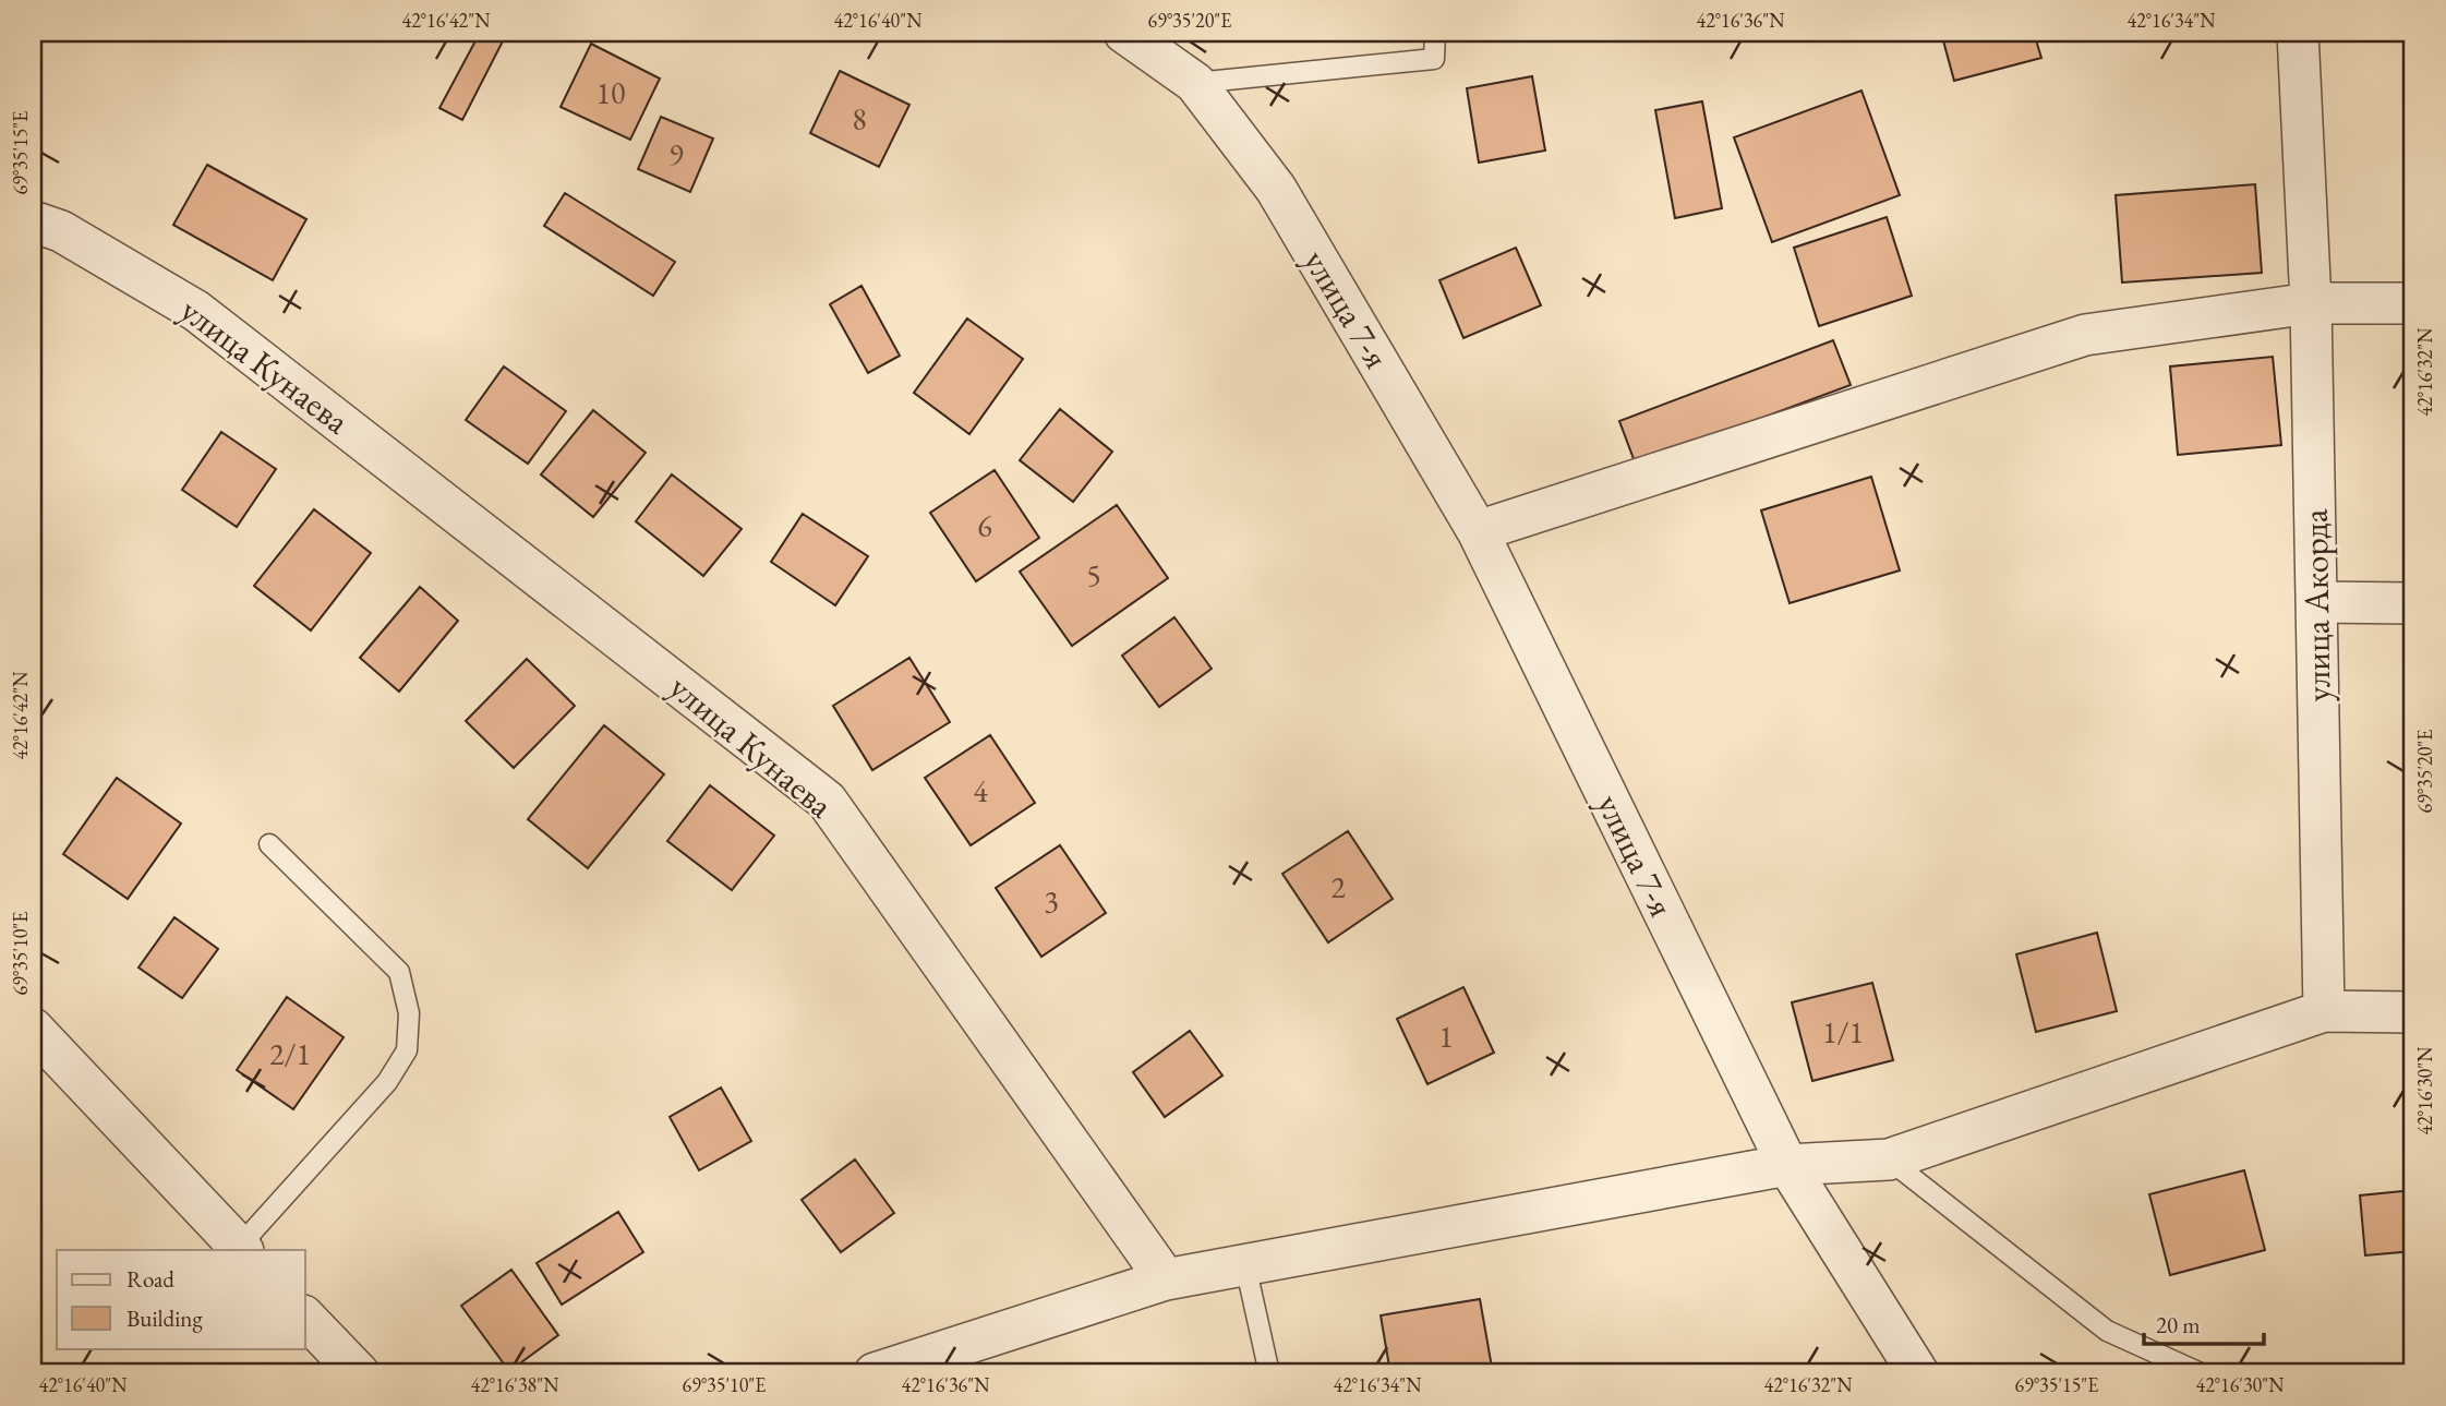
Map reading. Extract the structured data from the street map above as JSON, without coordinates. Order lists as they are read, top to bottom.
{
  "streets": {
    "street": ["улица 7-я", "улица Кунаева", "улица Акорда"]
  },
  "house_numbers": [
    "10",
    "8",
    "9",
    "6",
    "5",
    "4",
    "2",
    "3",
    "1/1",
    "1",
    "2/1"
  ],
  "legend": ["Road", "Building"],
  "scale_bar": "20 m",
  "coordinates": [
    "42°16'42\"N",
    "42°16'40\"N",
    "69°35'20\"E",
    "42°16'36\"N",
    "42°16'34\"N",
    "69°35'15\"E",
    "42°16'32\"N",
    "69°35'10\"E",
    "42°16'30\"N",
    "42°16'38\"N"
  ]
}
